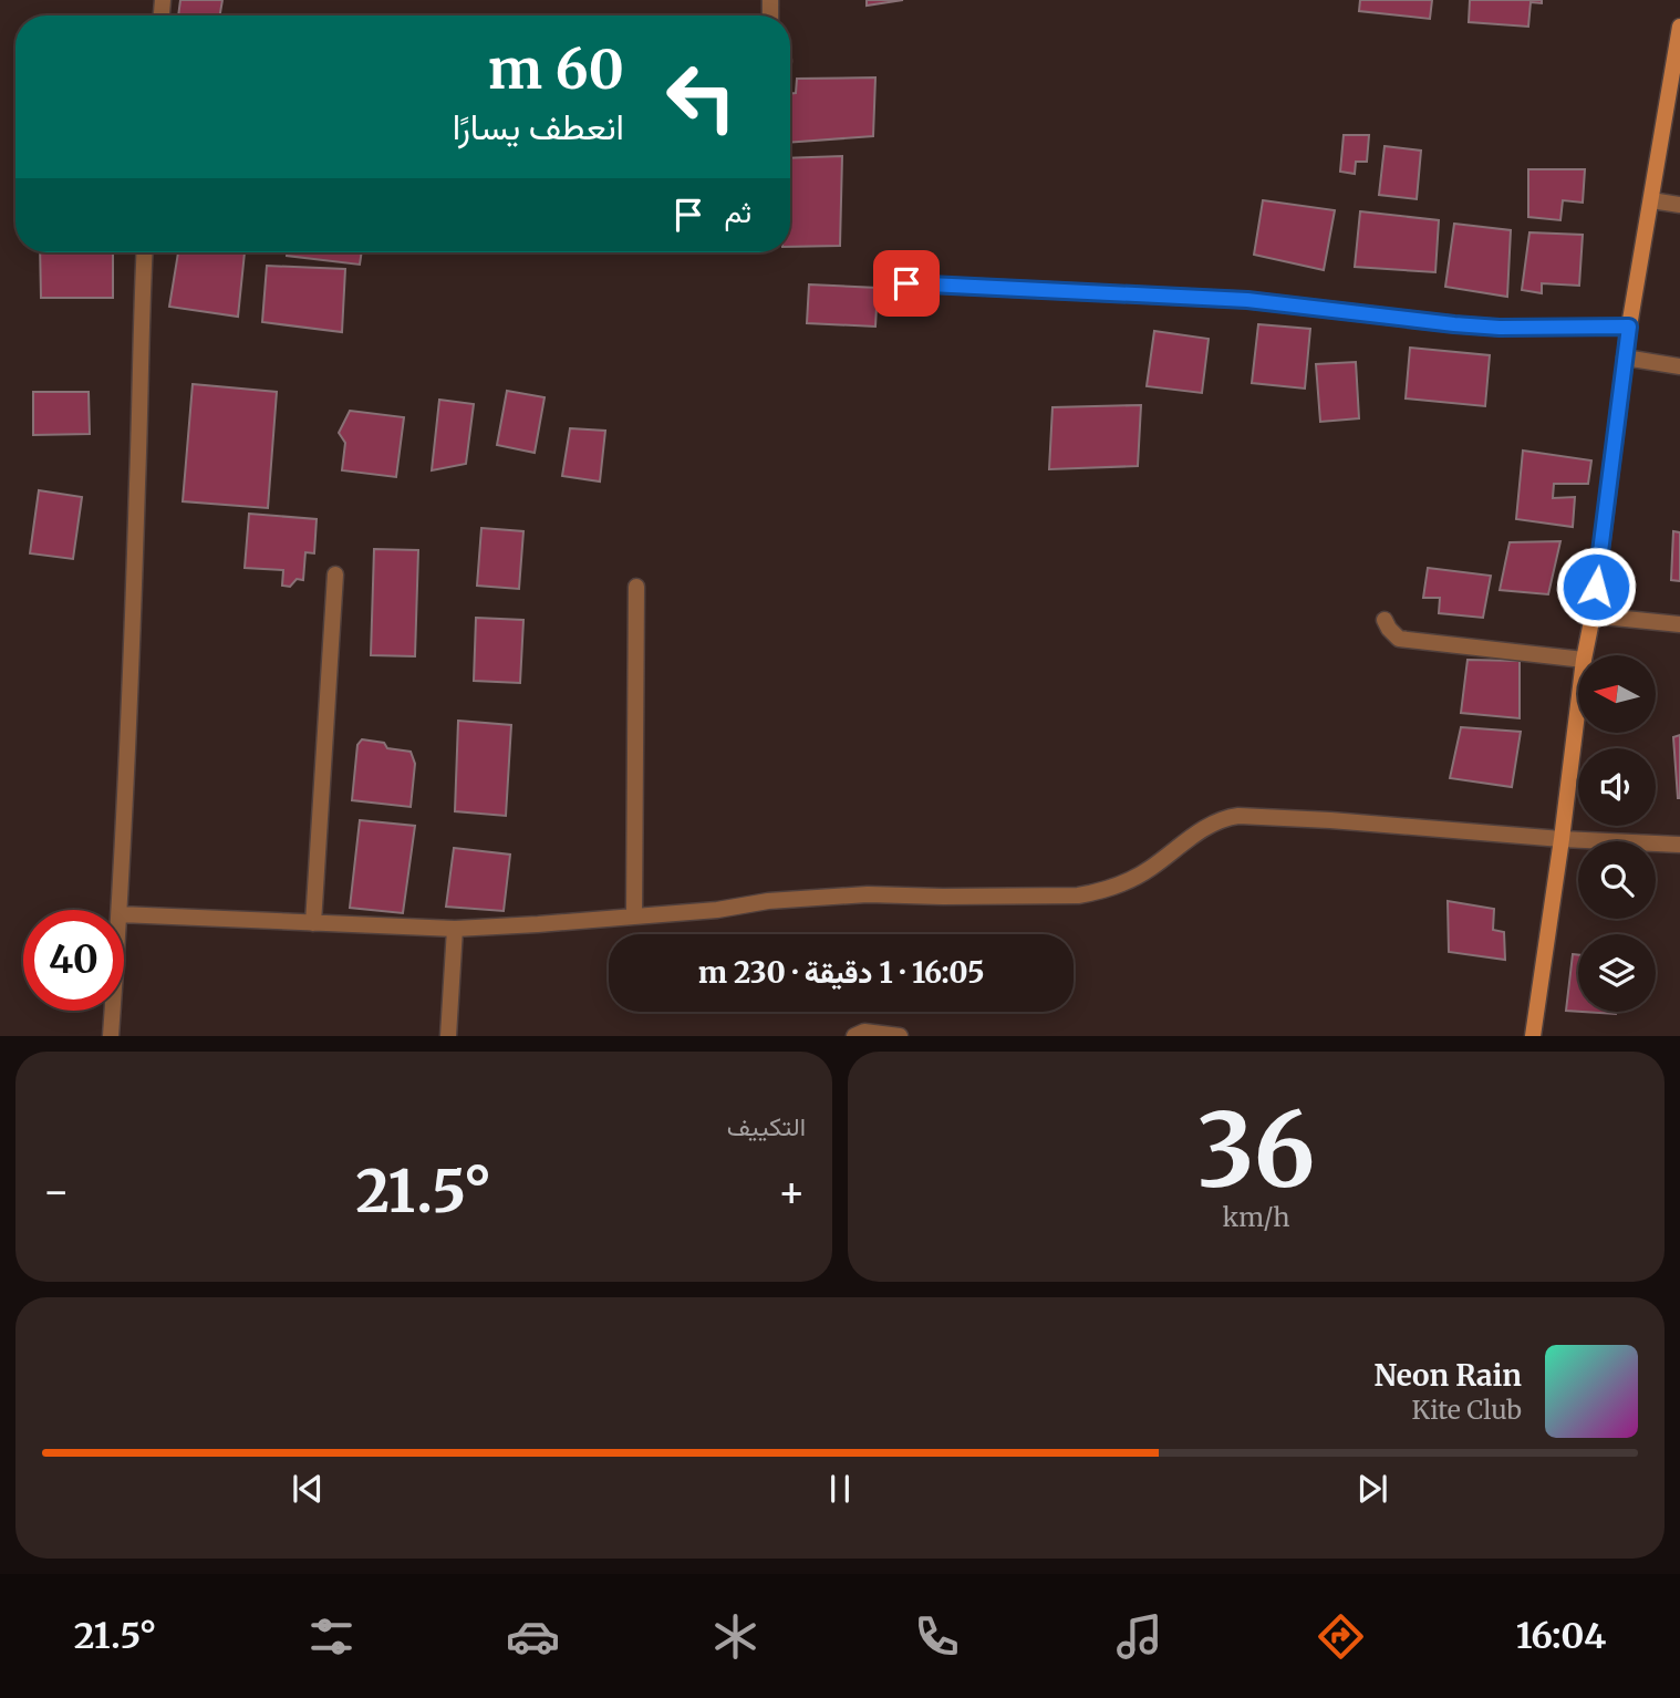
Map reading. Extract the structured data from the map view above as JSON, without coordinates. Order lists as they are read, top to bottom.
{
  "north": "left",
  "page": {
    "turn": ["60 m", "انعطف يسارًا"],
    "then": "ثم",
    "limit": "40",
    "trip": "16:05 · 1 دقيقة · 230 m",
    "tile": [
      ["36", "km/h"],
      "التكييف"
    ],
    "heat": ["−", "21.5°", "+"],
    "song": ["Neon Rain", "Kite Club"],
    "tabs": ["16:04", "21.5°"]
  }
}
